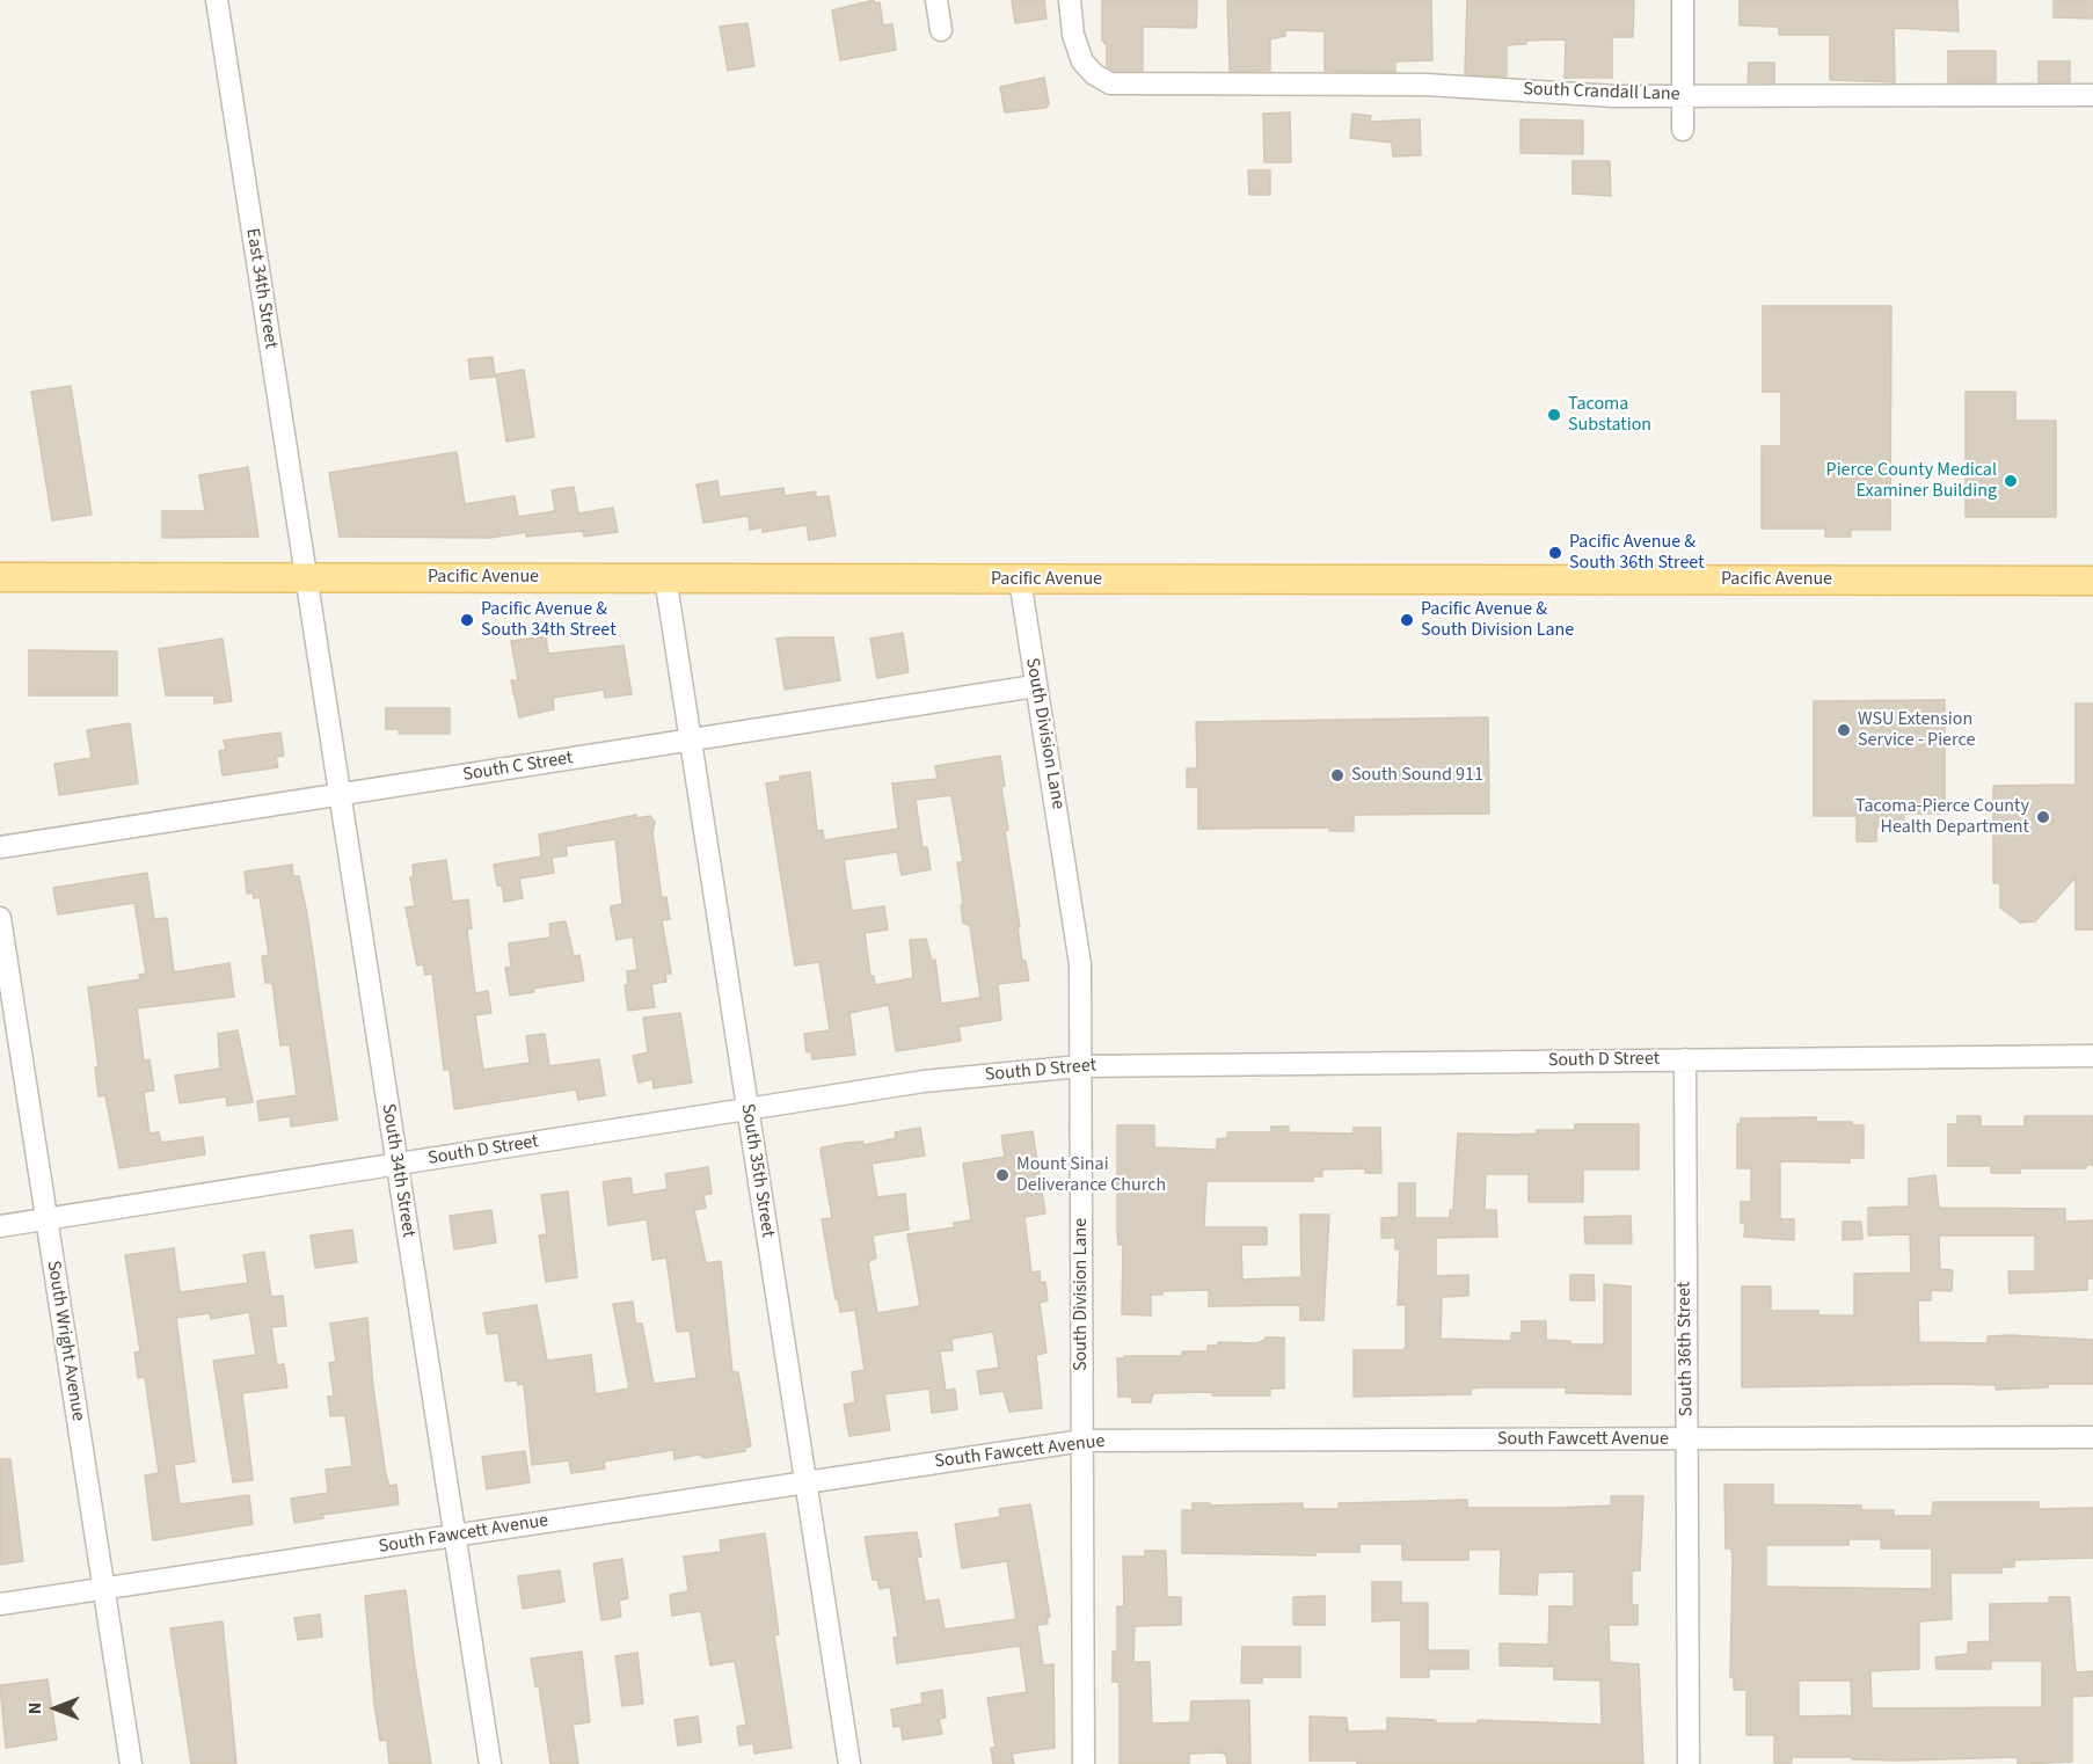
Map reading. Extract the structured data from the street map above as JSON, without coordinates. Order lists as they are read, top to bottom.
{
  "streets": {
    "main road": ["Pacific Avenue"],
    "street": [
      "South Crandall Lane",
      "East 34th Street",
      "South Division Lane",
      "South C Street",
      "South D Street",
      "South 34th Street",
      "South 35th Street",
      "South Wright Avenue",
      "South 36th Street",
      "South Fawcett Avenue"
    ]
  },
  "crossings": [
    ["East 34th Street", "Pacific Avenue"],
    ["East 34th Street", "South 34th Street"],
    ["Pacific Avenue", "South Division Lane"],
    ["Pacific Avenue", "South 34th Street"],
    ["Pacific Avenue", "South 35th Street"],
    ["South Division Lane", "South C Street"],
    ["South Division Lane", "South D Street"],
    ["South Division Lane", "South Fawcett Avenue"],
    ["South C Street", "South 34th Street"],
    ["South C Street", "South 35th Street"],
    ["South D Street", "South 34th Street"],
    ["South D Street", "South 35th Street"],
    ["South D Street", "South Wright Avenue"],
    ["South D Street", "South 36th Street"],
    ["South 34th Street", "South Fawcett Avenue"],
    ["South 35th Street", "South Fawcett Avenue"],
    ["South Wright Avenue", "South Fawcett Avenue"],
    ["South 36th Street", "South Fawcett Avenue"]
  ],
  "places": [
    "Tacoma Substation",
    "Pierce County Medical Examiner Building",
    "Pacific Avenue & South 36th Street",
    "Pacific Avenue & South 34th Street",
    "Pacific Avenue & South Division Lane",
    "WSU Extension Service - Pierce",
    "South Sound 911",
    "Tacoma-Pierce County Health Department",
    "Mount Sinai Deliverance Church"
  ],
  "north": "left"
}
